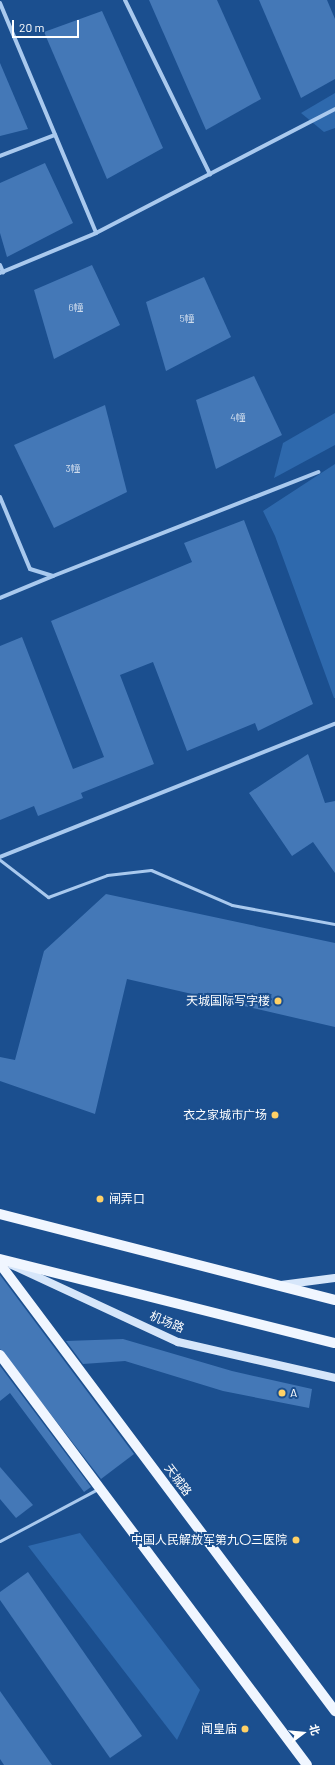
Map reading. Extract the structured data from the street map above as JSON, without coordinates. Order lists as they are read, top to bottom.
{
  "streets": {
    "main road": ["机场路", "天城路"]
  },
  "places": [
    "天城国际写字楼",
    "衣之家城市广场",
    "闸弄口",
    "A",
    "中国人民解放军第九〇三医院",
    "闻皇庙"
  ],
  "house_numbers": [
    "6幢",
    "5幢",
    "4幢",
    "3幢"
  ],
  "scale_bar": "20 m",
  "north": "right"
}
